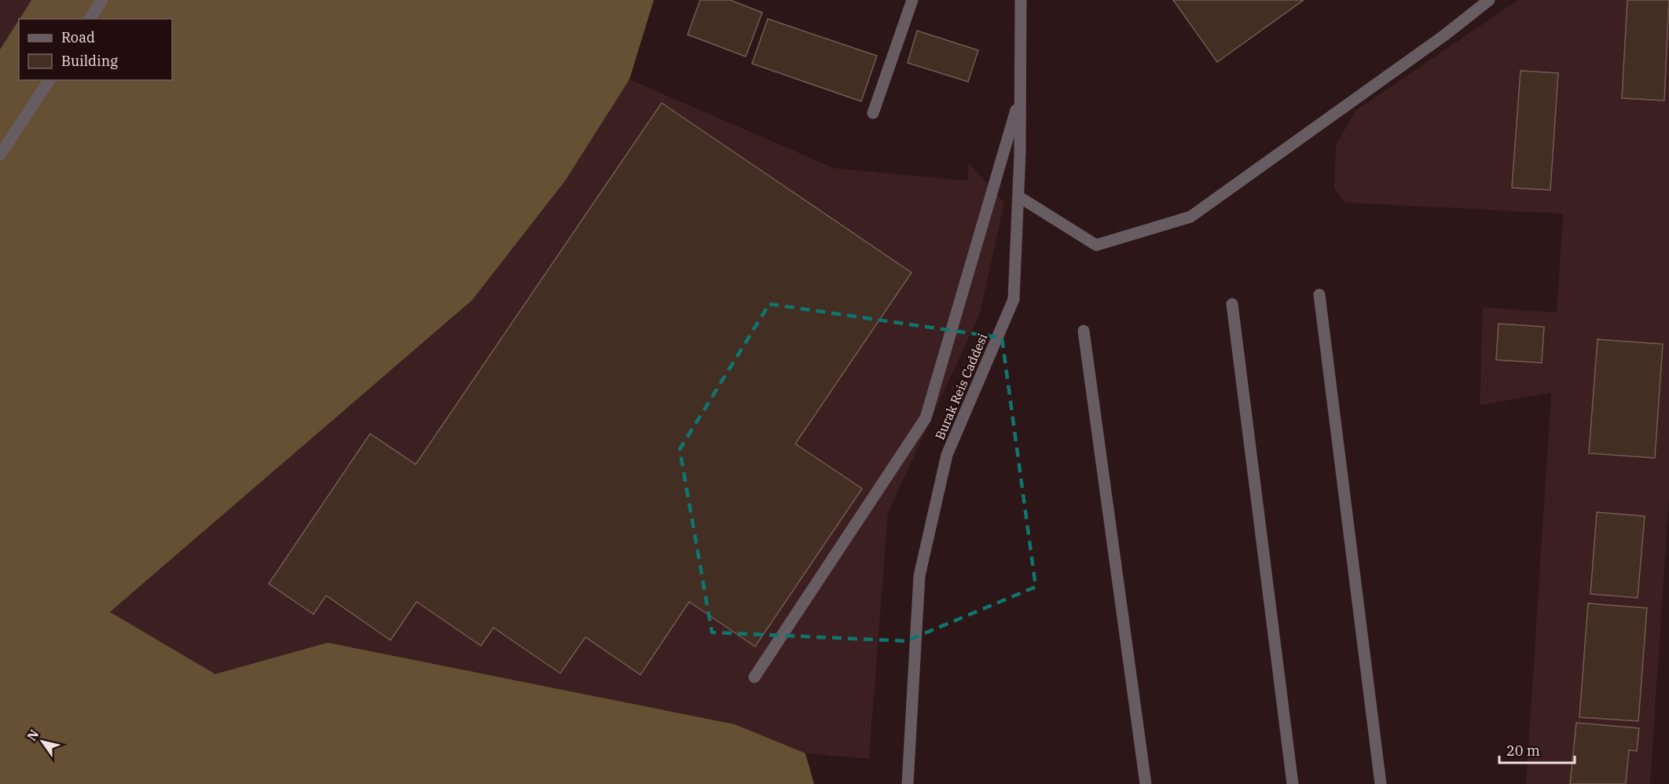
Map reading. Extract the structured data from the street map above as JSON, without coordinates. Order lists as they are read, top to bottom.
{
  "streets": {
    "street": ["Burak Reis Caddesi"]
  },
  "legend": ["Road", "Building"],
  "scale_bar": "20 m",
  "north": "top left"
}
